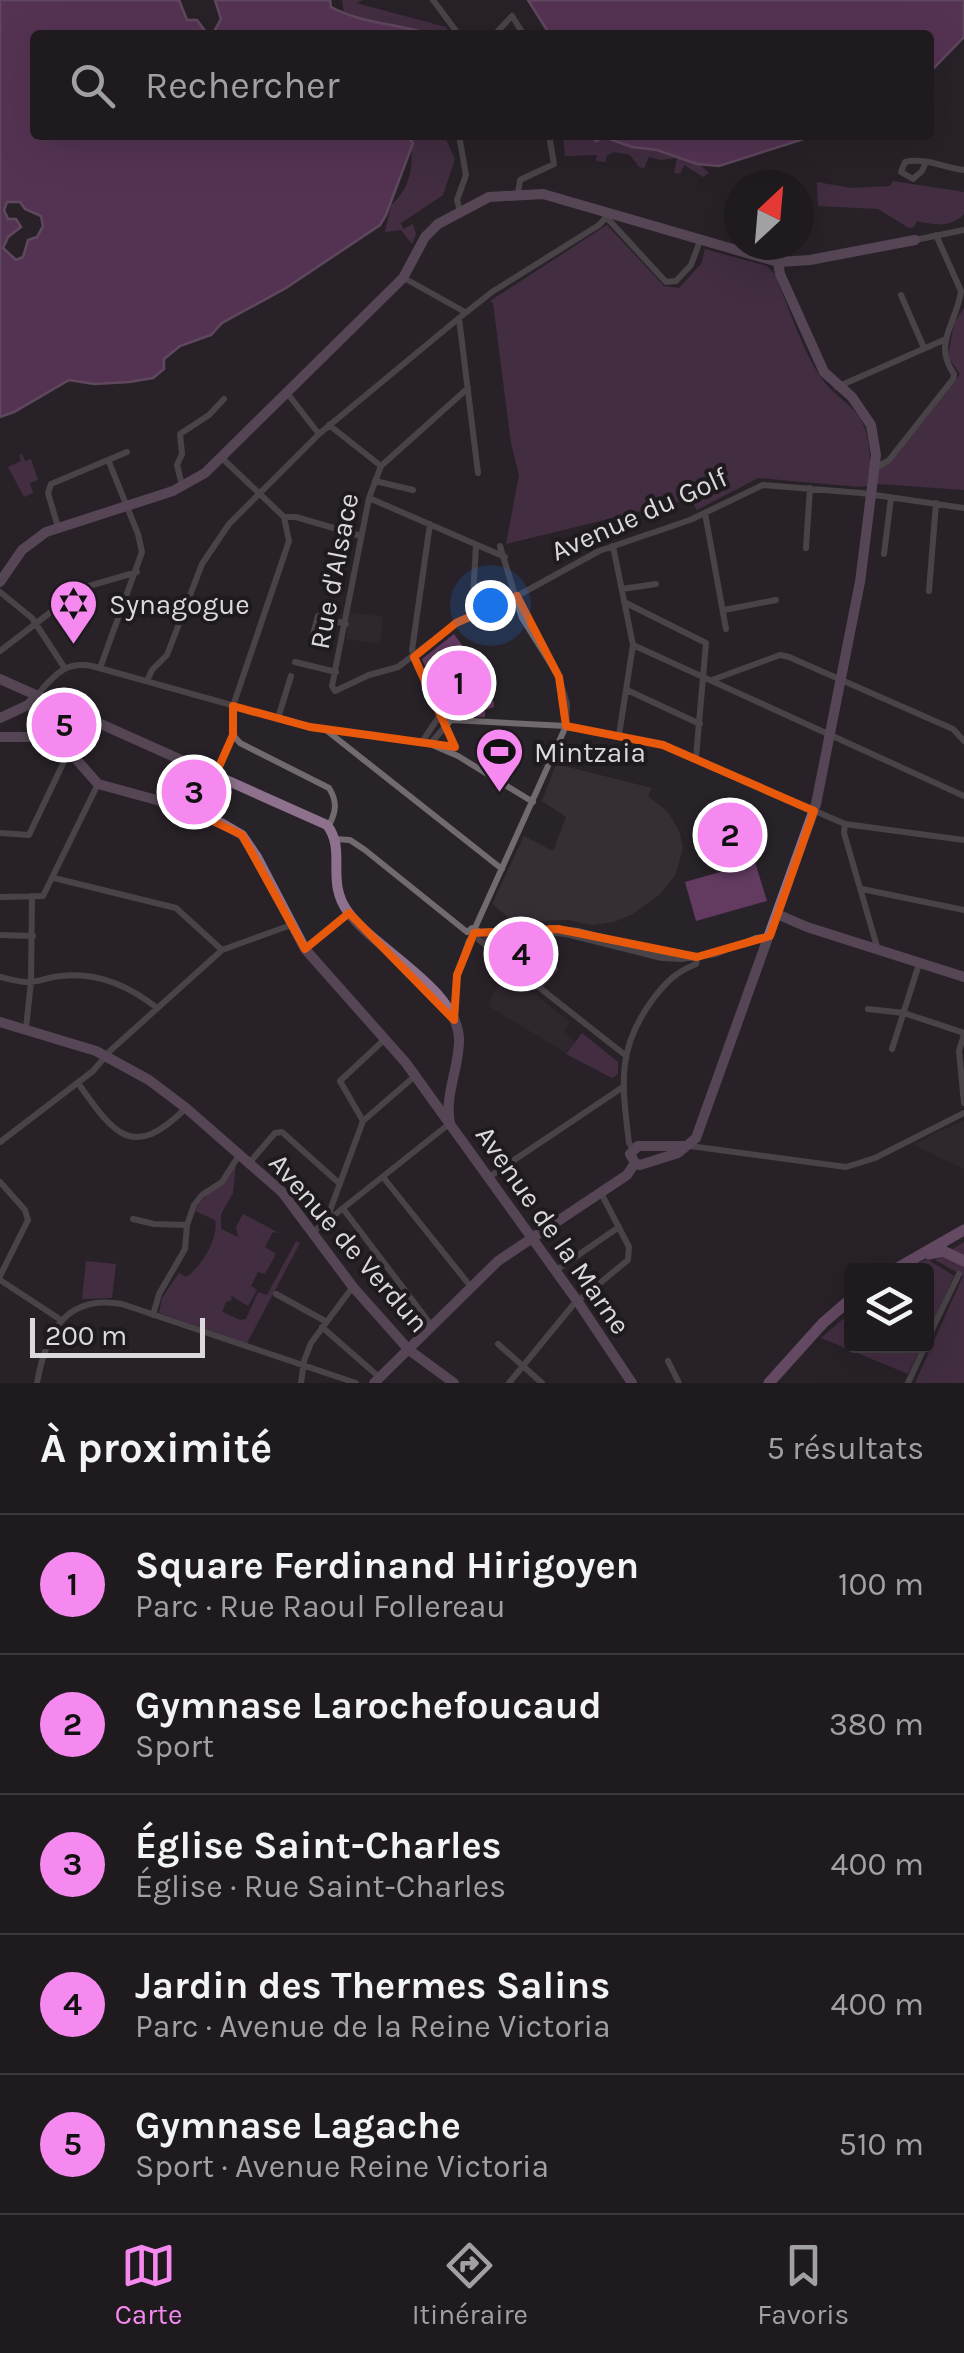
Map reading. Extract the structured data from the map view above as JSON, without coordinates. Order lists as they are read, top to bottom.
{
  "streets": {
    "main road": ["Avenue de la Marne", "Avenue de Verdun"],
    "street": ["Avenue du Golf", "Rue d'Alsace"]
  },
  "crossings": [
    ["Avenue du Golf", "Rue d'Alsace"]
  ],
  "places": {
    "synagogue": ["Synagogue"],
    "sports": ["Mintzaia"]
  },
  "scale_bar": "200 m",
  "north": "top right",
  "page": {
    "search": "Rechercher",
    "pins": [
      "1",
      "5",
      "3",
      "2",
      "4"
    ],
    "scale": "200 m",
    "heading": ["À proximité", "5 résultats"],
    "list": [
      {
        "mark": "1",
        "name": "Square Ferdinand Hirigoyen",
        "note": "Parc · Rue Raoul Follereau",
        "value": "100 m"
      },
      {
        "mark": "2",
        "name": "Gymnase Larochefoucaud",
        "note": "Sport",
        "value": "380 m"
      },
      {
        "mark": "3",
        "name": "Église Saint-Charles",
        "note": "Église · Rue Saint-Charles",
        "value": "400 m"
      },
      {
        "mark": "4",
        "name": "Jardin des Thermes Salins",
        "note": "Parc · Avenue de la Reine Victoria",
        "value": "400 m"
      },
      {
        "mark": "5",
        "name": "Gymnase Lagache",
        "note": "Sport · Avenue Reine Victoria",
        "value": "510 m"
      }
    ],
    "nav": ["Carte", "Itinéraire", "Favoris"]
  }
}
